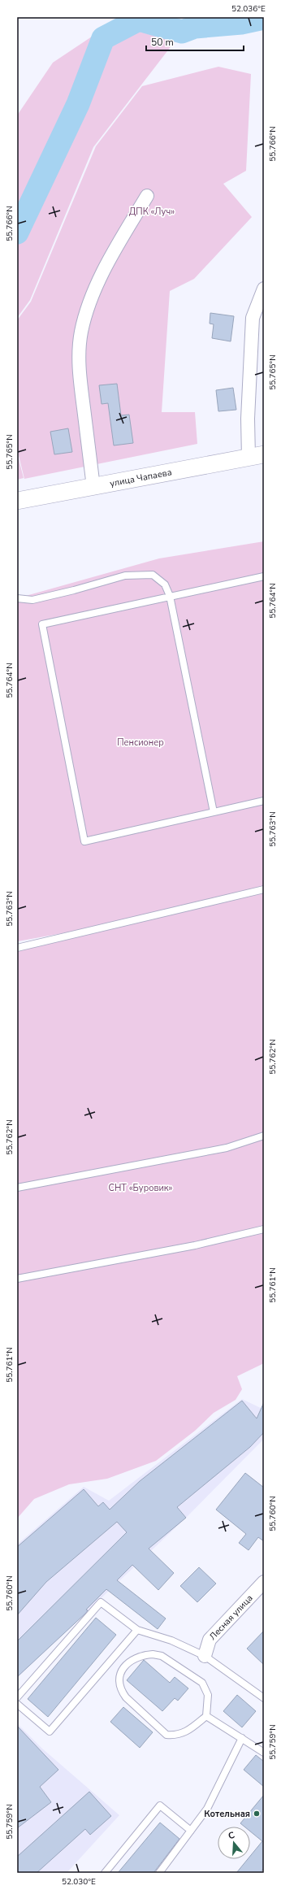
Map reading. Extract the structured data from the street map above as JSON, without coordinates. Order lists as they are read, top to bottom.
{
  "streets": {
    "street": ["улица Чапаева", "Лесная улица"]
  },
  "parks": ["ДПК «Луч»", "Пенсионер", "СНТ «Буровик»"],
  "places": ["Котельная"],
  "scale_bar": "50 m",
  "north": "top",
  "coordinates": [
    "52.036°E",
    "55.766°N",
    "55.765°N",
    "55.764°N",
    "55.763°N",
    "55.762°N",
    "55.761°N",
    "55.760°N",
    "55.759°N",
    "52.030°E"
  ]
}
